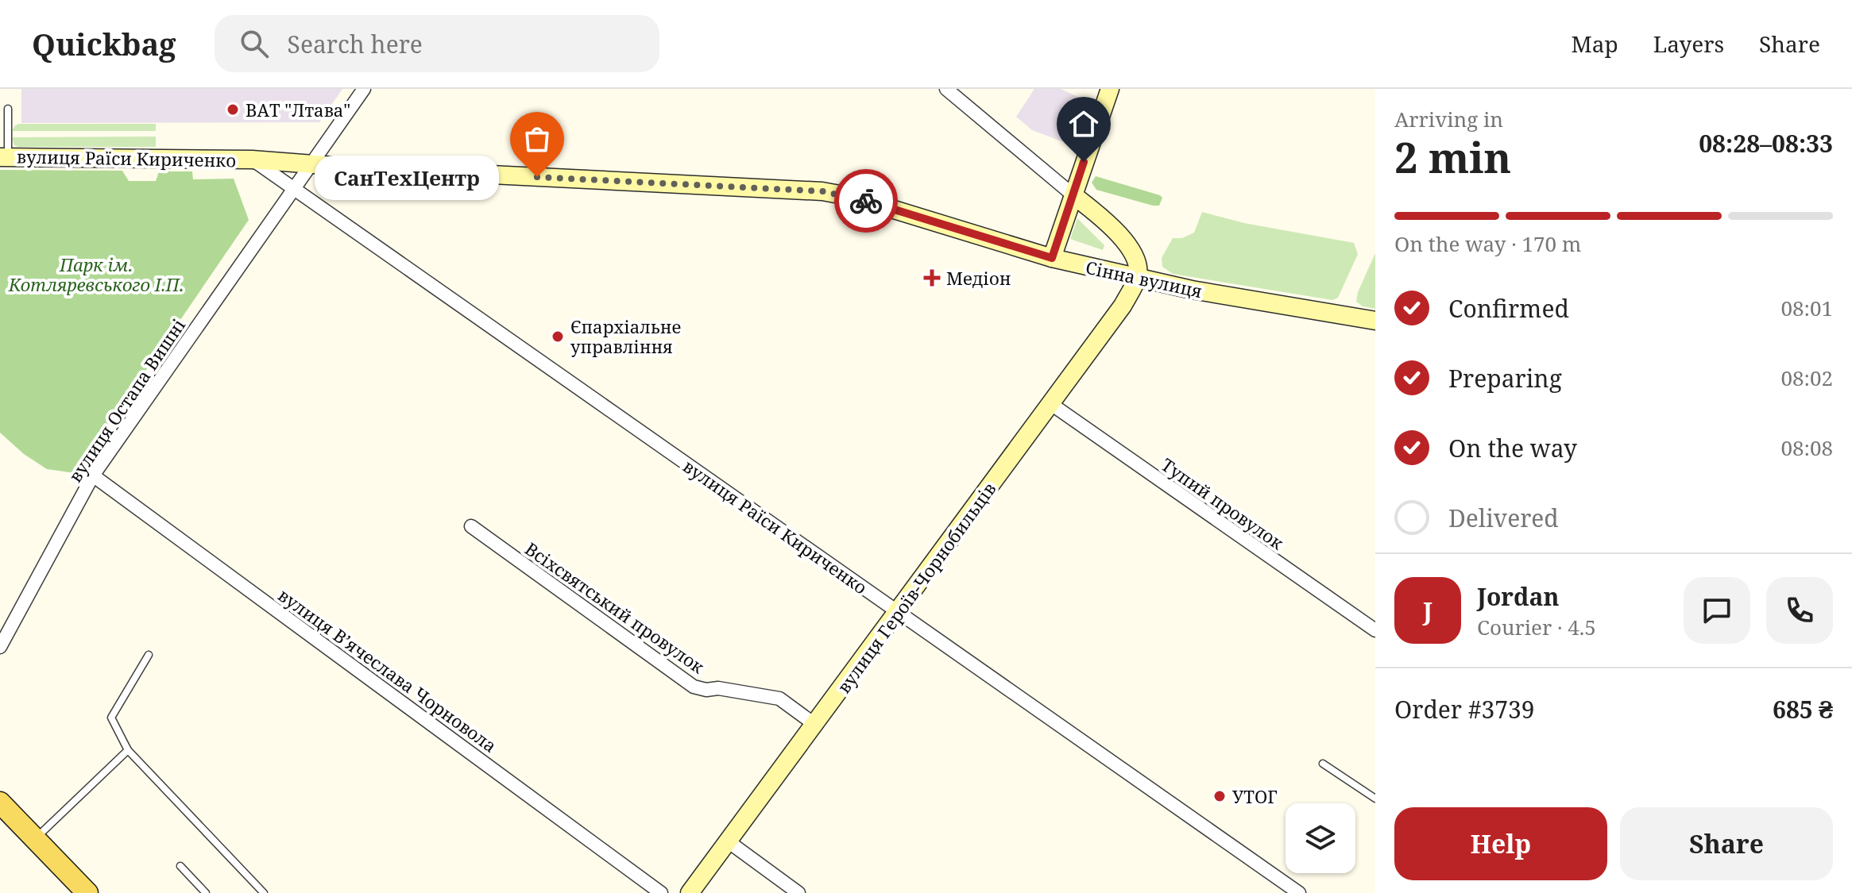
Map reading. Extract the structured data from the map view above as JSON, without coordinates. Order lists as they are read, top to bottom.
{
  "streets": {
    "main road": ["вулиця Раїси Кириченко", "Сінна вулиця", "вулиця Героїв-Чорнобильців"],
    "street": [
      "вулиця Остапа Вишні",
      "Тупий провулок",
      "Всіхсвятський провулок",
      "вулиця Вʼячеслава Чорновола"
    ]
  },
  "crossings": [
    ["вулиця Раїси Кириченко", "Сінна вулиця"],
    ["вулиця Раїси Кириченко", "вулиця Остапа Вишні"],
    ["вулиця Раїси Кириченко", "вулиця Героїв-Чорнобильців"],
    ["Сінна вулиця", "вулиця Остапа Вишні"],
    ["Сінна вулиця", "вулиця Героїв-Чорнобильців"],
    ["вулиця Остапа Вишні", "вулиця Вʼячеслава Чорновола"],
    ["Тупий провулок", "вулиця Героїв-Чорнобильців"],
    ["вулиця Героїв-Чорнобильців", "Всіхсвятський провулок"]
  ],
  "parks": ["Парк ім. Котляревського І.П."],
  "places": {
    "other": [
      "ВАТ \"Лтава\"",
      "СанТехЦентр",
      "Єпархіальне управління",
      "УТОГ"
    ],
    "health": ["Медіон"]
  },
  "page": {
    "header": "Quickbag",
    "search": "Search here",
    "nav": ["Map", "Layers", "Share"],
    "heading": ["2 min", "Arriving in", "08:28–08:33"],
    "panel": [
      "Jordan",
      "Courier · 4.5",
      "Order #3739",
      "685 ₴"
    ],
    "bubble": "СанТехЦентр",
    "bar": "On the way · 170 m",
    "list": [
      ["Confirmed", "08:01"],
      ["Preparing", "08:02"],
      ["On the way", "08:08"],
      "Delivered"
    ],
    "round": "J",
    "buttons": ["Help", "Share"]
  }
}
